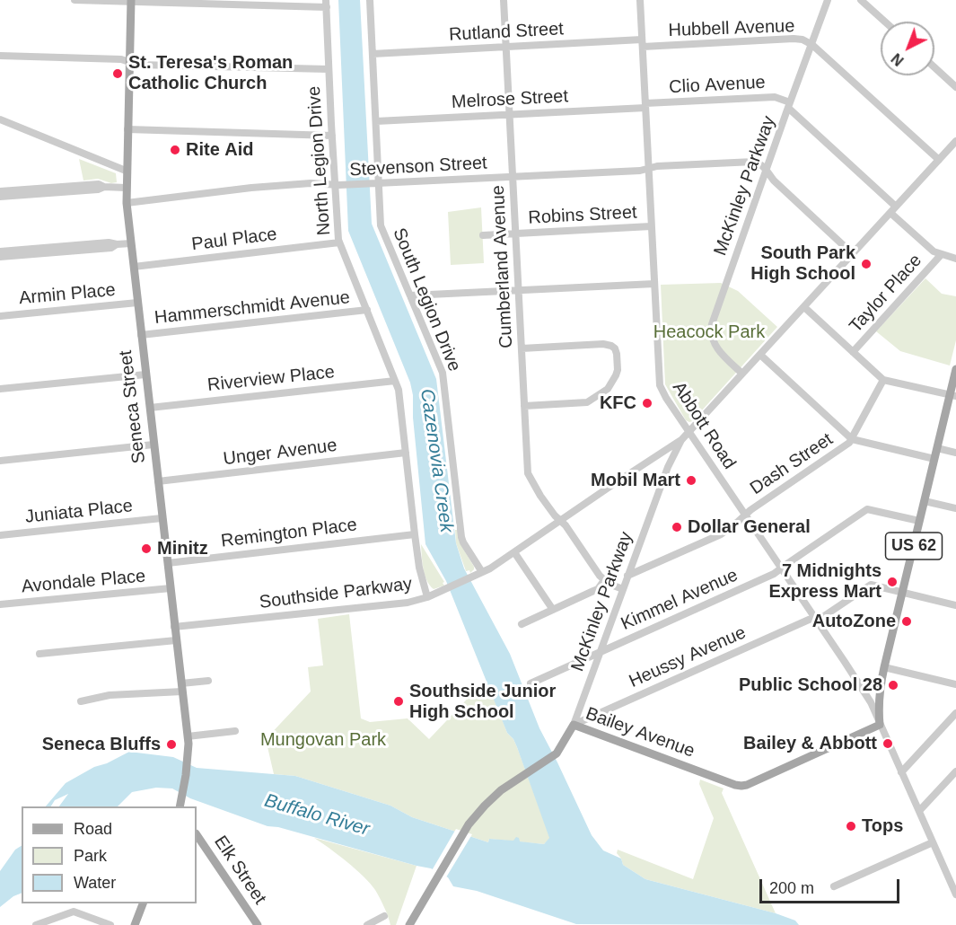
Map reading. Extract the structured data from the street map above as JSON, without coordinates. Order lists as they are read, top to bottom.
{
  "streets": {
    "main road": [
      "Seneca Street",
      "US 62",
      "Bailey Avenue",
      "Elk Street"
    ],
    "street": [
      "Hubbell Avenue",
      "Rutland Street",
      "Clio Avenue",
      "Melrose Street",
      "North Legion Drive",
      "Stevenson Street",
      "McKinley Parkway",
      "Robins Street",
      "Paul Place",
      "Cumberland Avenue",
      "Taylor Place",
      "Armin Place",
      "South Legion Drive",
      "Hammerschmidt Avenue",
      "Riverview Place",
      "Abbott Road",
      "Unger Avenue",
      "Dash Street",
      "Juniata Place",
      "Remington Place",
      "Avondale Place",
      "Southside Parkway",
      "Kimmel Avenue",
      "Heussy Avenue"
    ]
  },
  "crossings": [
    ["Hubbell Avenue", "Rutland Street"],
    ["Hubbell Avenue", "McKinley Parkway"],
    ["Hubbell Avenue", "Abbott Road"],
    ["Rutland Street", "Cumberland Avenue"],
    ["Rutland Street", "South Legion Drive"],
    ["Rutland Street", "Abbott Road"],
    ["Clio Avenue", "Melrose Street"],
    ["Clio Avenue", "McKinley Parkway"],
    ["Clio Avenue", "Abbott Road"],
    ["Melrose Street", "Cumberland Avenue"],
    ["Melrose Street", "South Legion Drive"],
    ["Melrose Street", "Abbott Road"],
    ["North Legion Drive", "Stevenson Street"],
    ["North Legion Drive", "Paul Place"],
    ["North Legion Drive", "Hammerschmidt Avenue"],
    ["North Legion Drive", "Riverview Place"],
    ["North Legion Drive", "Unger Avenue"],
    ["North Legion Drive", "Remington Place"],
    ["North Legion Drive", "Southside Parkway"],
    ["Stevenson Street", "McKinley Parkway"],
    ["Stevenson Street", "Cumberland Avenue"],
    ["Stevenson Street", "South Legion Drive"],
    ["Stevenson Street", "Seneca Street"],
    ["Stevenson Street", "Abbott Road"],
    ["McKinley Parkway", "Abbott Road"],
    ["McKinley Parkway", "Dash Street"],
    ["McKinley Parkway", "Southside Parkway"],
    ["McKinley Parkway", "Kimmel Avenue"],
    ["McKinley Parkway", "Heussy Avenue"],
    ["McKinley Parkway", "Bailey Avenue"],
    ["Robins Street", "Cumberland Avenue"],
    ["Robins Street", "Abbott Road"],
    ["Paul Place", "Seneca Street"],
    ["Cumberland Avenue", "Southside Parkway"],
    ["Armin Place", "Seneca Street"],
    ["South Legion Drive", "Southside Parkway"],
    ["Hammerschmidt Avenue", "Seneca Street"],
    ["Riverview Place", "Seneca Street"],
    ["Seneca Street", "Unger Avenue"],
    ["Seneca Street", "Juniata Place"],
    ["Seneca Street", "Remington Place"],
    ["Seneca Street", "Avondale Place"],
    ["Seneca Street", "Southside Parkway"],
    ["Abbott Road", "Dash Street"],
    ["Abbott Road", "US 62"],
    ["Abbott Road", "Kimmel Avenue"],
    ["Abbott Road", "Heussy Avenue"],
    ["Abbott Road", "Bailey Avenue"],
    ["US 62", "Kimmel Avenue"],
    ["US 62", "Heussy Avenue"],
    ["US 62", "Bailey Avenue"],
    ["Heussy Avenue", "Bailey Avenue"]
  ],
  "water": ["Cazenovia Creek", "Buffalo River"],
  "parks": ["Heacock Park", "Mungovan Park"],
  "places": [
    "St. Teresa's Roman Catholic Church",
    "Rite Aid",
    "South Park High School",
    "KFC",
    "Mobil Mart",
    "Dollar General",
    "Minitz",
    "7 Midnights Express Mart",
    "AutoZone",
    "Public School 28",
    "Southside Junior High School",
    "Bailey & Abbott",
    "Seneca Bluffs",
    "Tops"
  ],
  "legend": ["Road", "Park", "Water"],
  "scale_bar": "200 m",
  "north": "bottom left"
}
